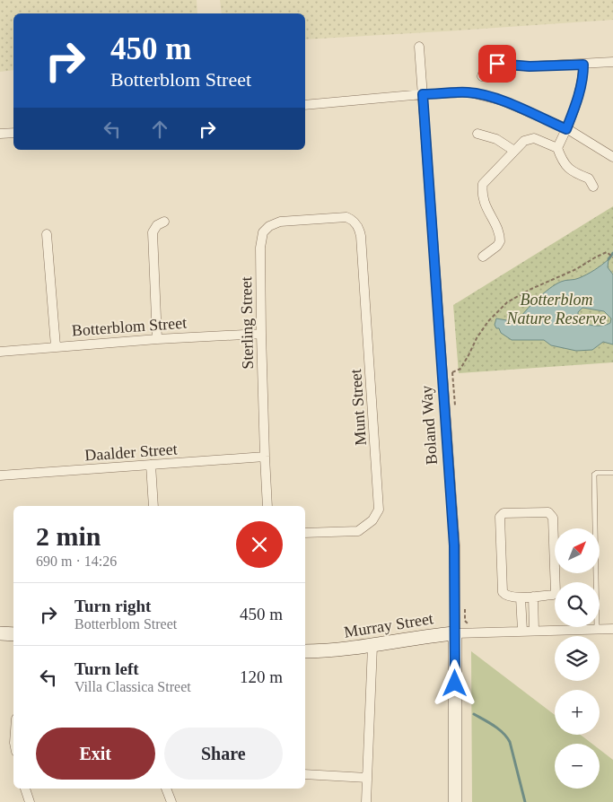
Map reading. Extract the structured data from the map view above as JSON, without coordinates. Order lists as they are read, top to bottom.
{
  "streets": {
    "street": [
      "Sterling Street",
      "Botterblom Street",
      "Munt Street",
      "Boland Way",
      "Daalder Street",
      "Murray Street"
    ]
  },
  "crossings": [
    ["Sterling Street", "Botterblom Street"],
    ["Sterling Street", "Munt Street"],
    ["Sterling Street", "Daalder Street"],
    ["Boland Way", "Murray Street"]
  ],
  "parks": ["Botterblom Nature Reserve"],
  "north": "top right",
  "page": {
    "turn": ["450 m", "Botterblom Street"],
    "heading": ["2 min", "690 m · 14:26"],
    "map_buttons": ["+", "−"],
    "list": [
      {
        "name": "Turn right",
        "note": "Botterblom Street",
        "value": "450 m"
      },
      {
        "name": "Turn left",
        "note": "Villa Classica Street",
        "value": "120 m"
      }
    ],
    "buttons": ["Exit", "Share"]
  }
}
